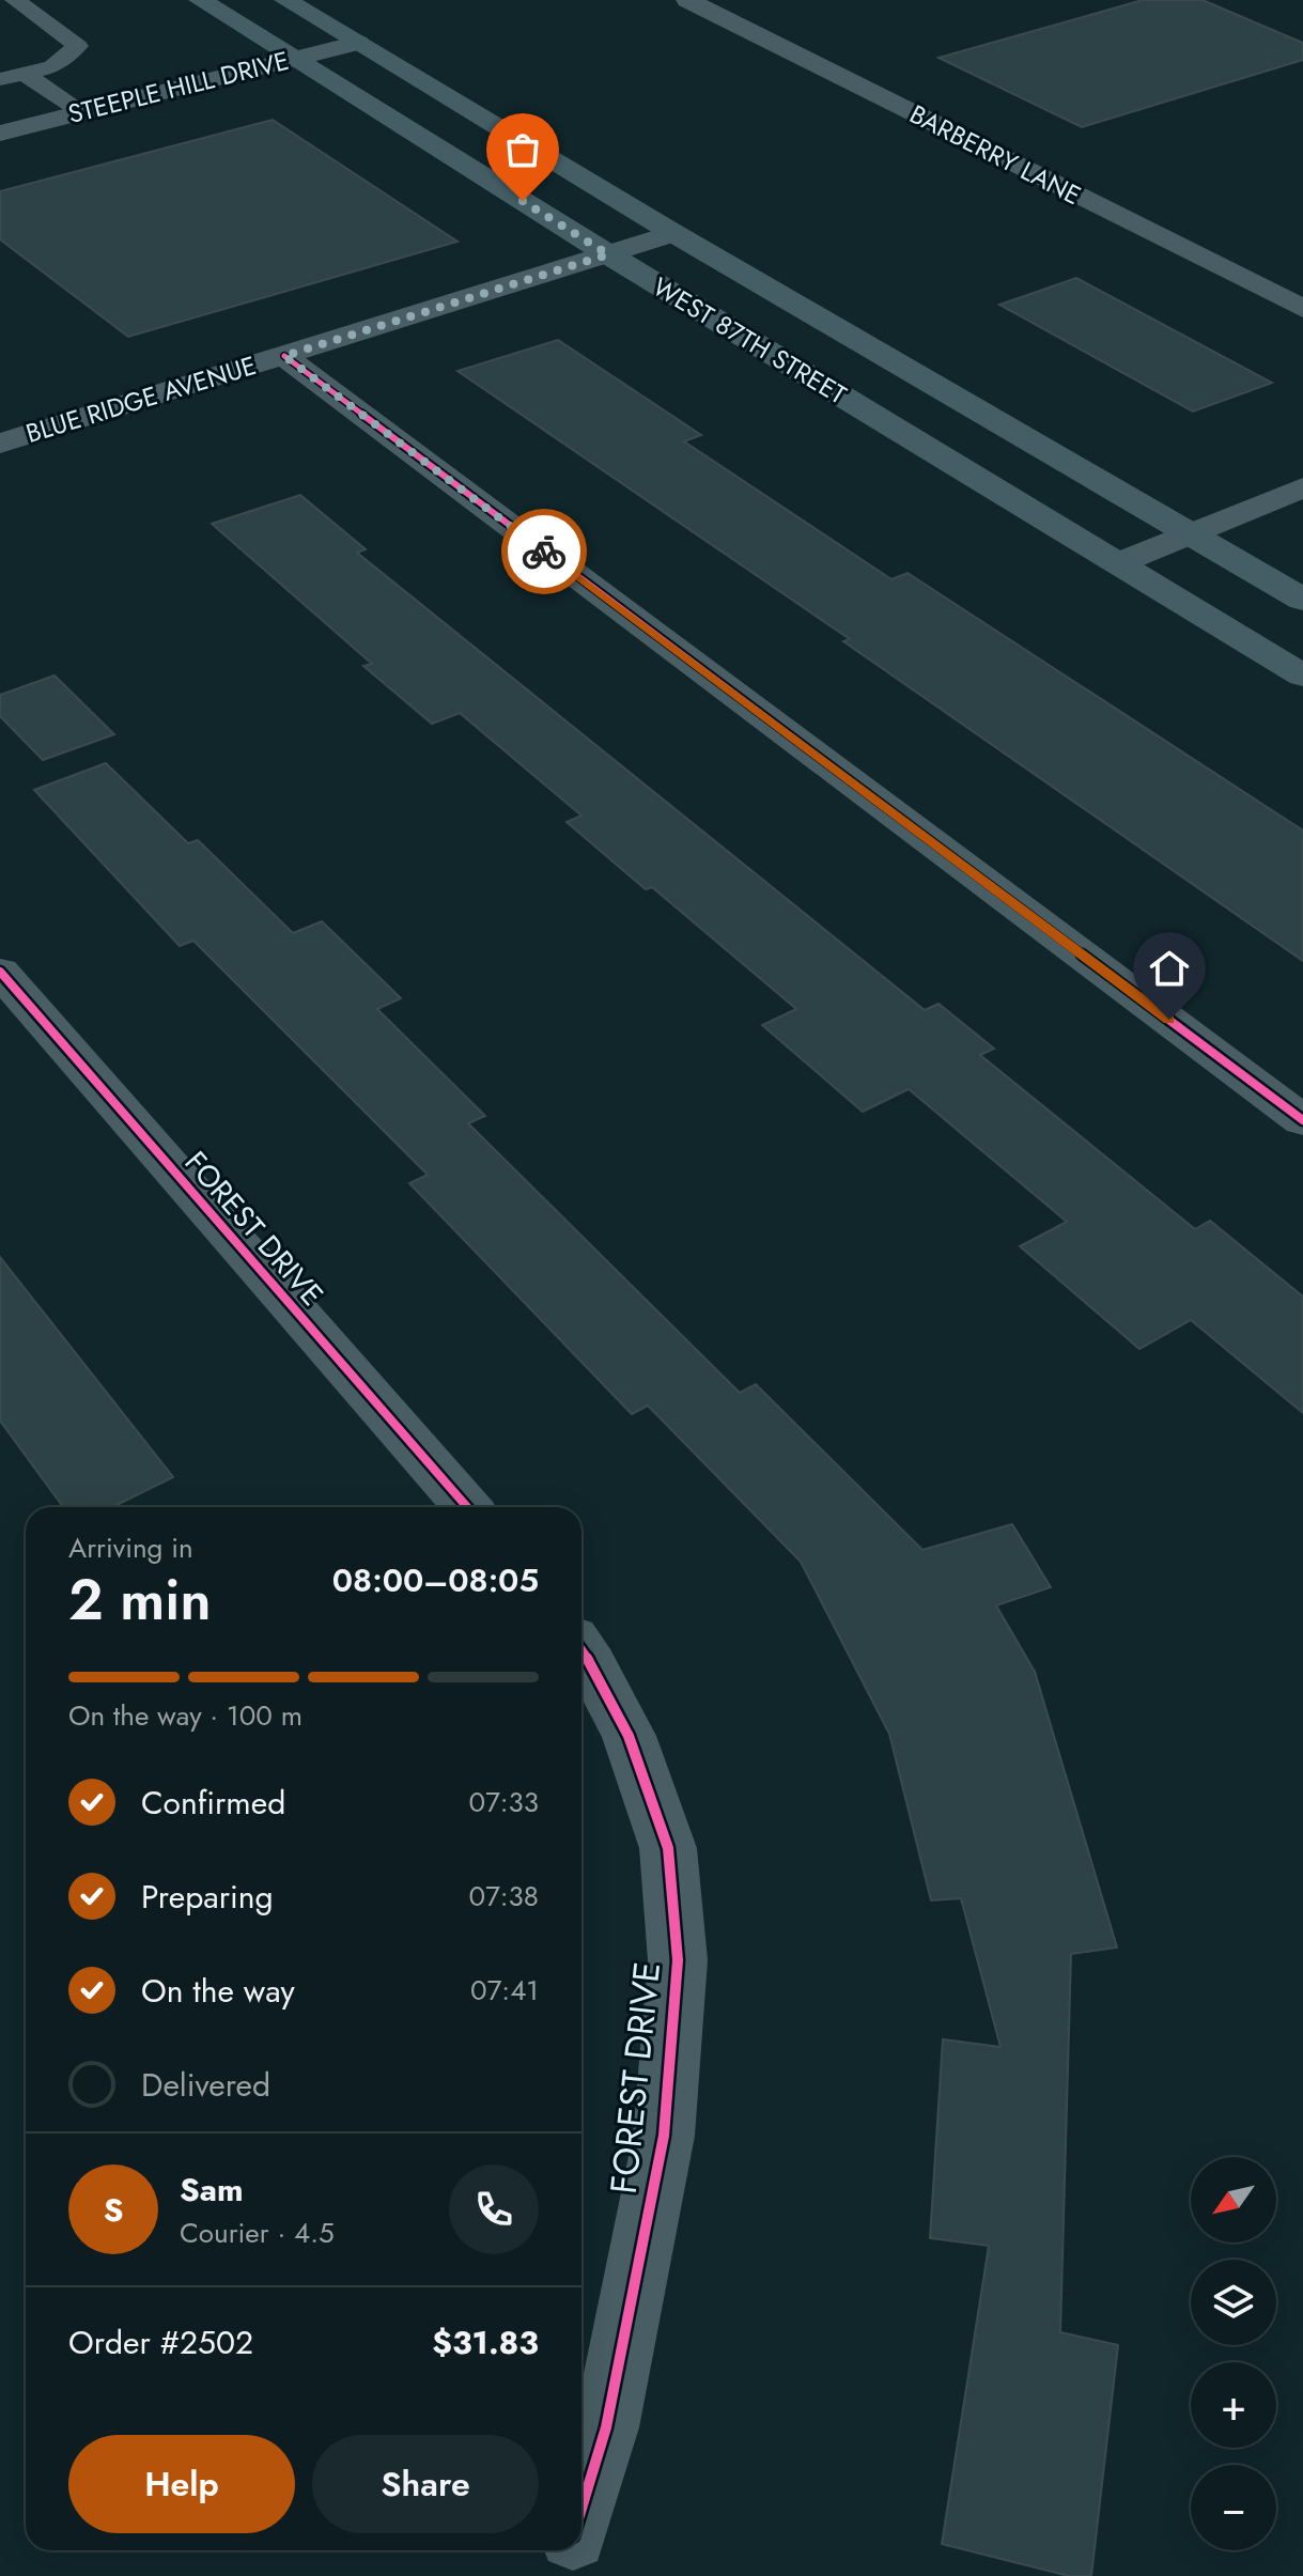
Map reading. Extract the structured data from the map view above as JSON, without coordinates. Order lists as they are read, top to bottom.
{
  "streets": {
    "main road": ["WEST 87TH STREET"],
    "street": [
      "STEEPLE HILL DRIVE",
      "BARBERRY LANE",
      "BLUE RIDGE AVENUE",
      "FOREST DRIVE"
    ]
  },
  "crossings": [
    ["STEEPLE HILL DRIVE", "WEST 87TH STREET"],
    ["WEST 87TH STREET", "BLUE RIDGE AVENUE"]
  ],
  "north": "bottom left",
  "page": {
    "heading": ["2 min", "Arriving in", "08:00–08:05"],
    "panel": [
      "Sam",
      "Courier · 4.5",
      "Order #2502",
      "$31.83"
    ],
    "bar": "On the way · 100 m",
    "list": [
      ["Confirmed", "07:33"],
      ["Preparing", "07:38"],
      ["On the way", "07:41"],
      "Delivered"
    ],
    "map_buttons": ["+", "−"],
    "round": "S",
    "buttons": ["Help", "Share"]
  }
}
